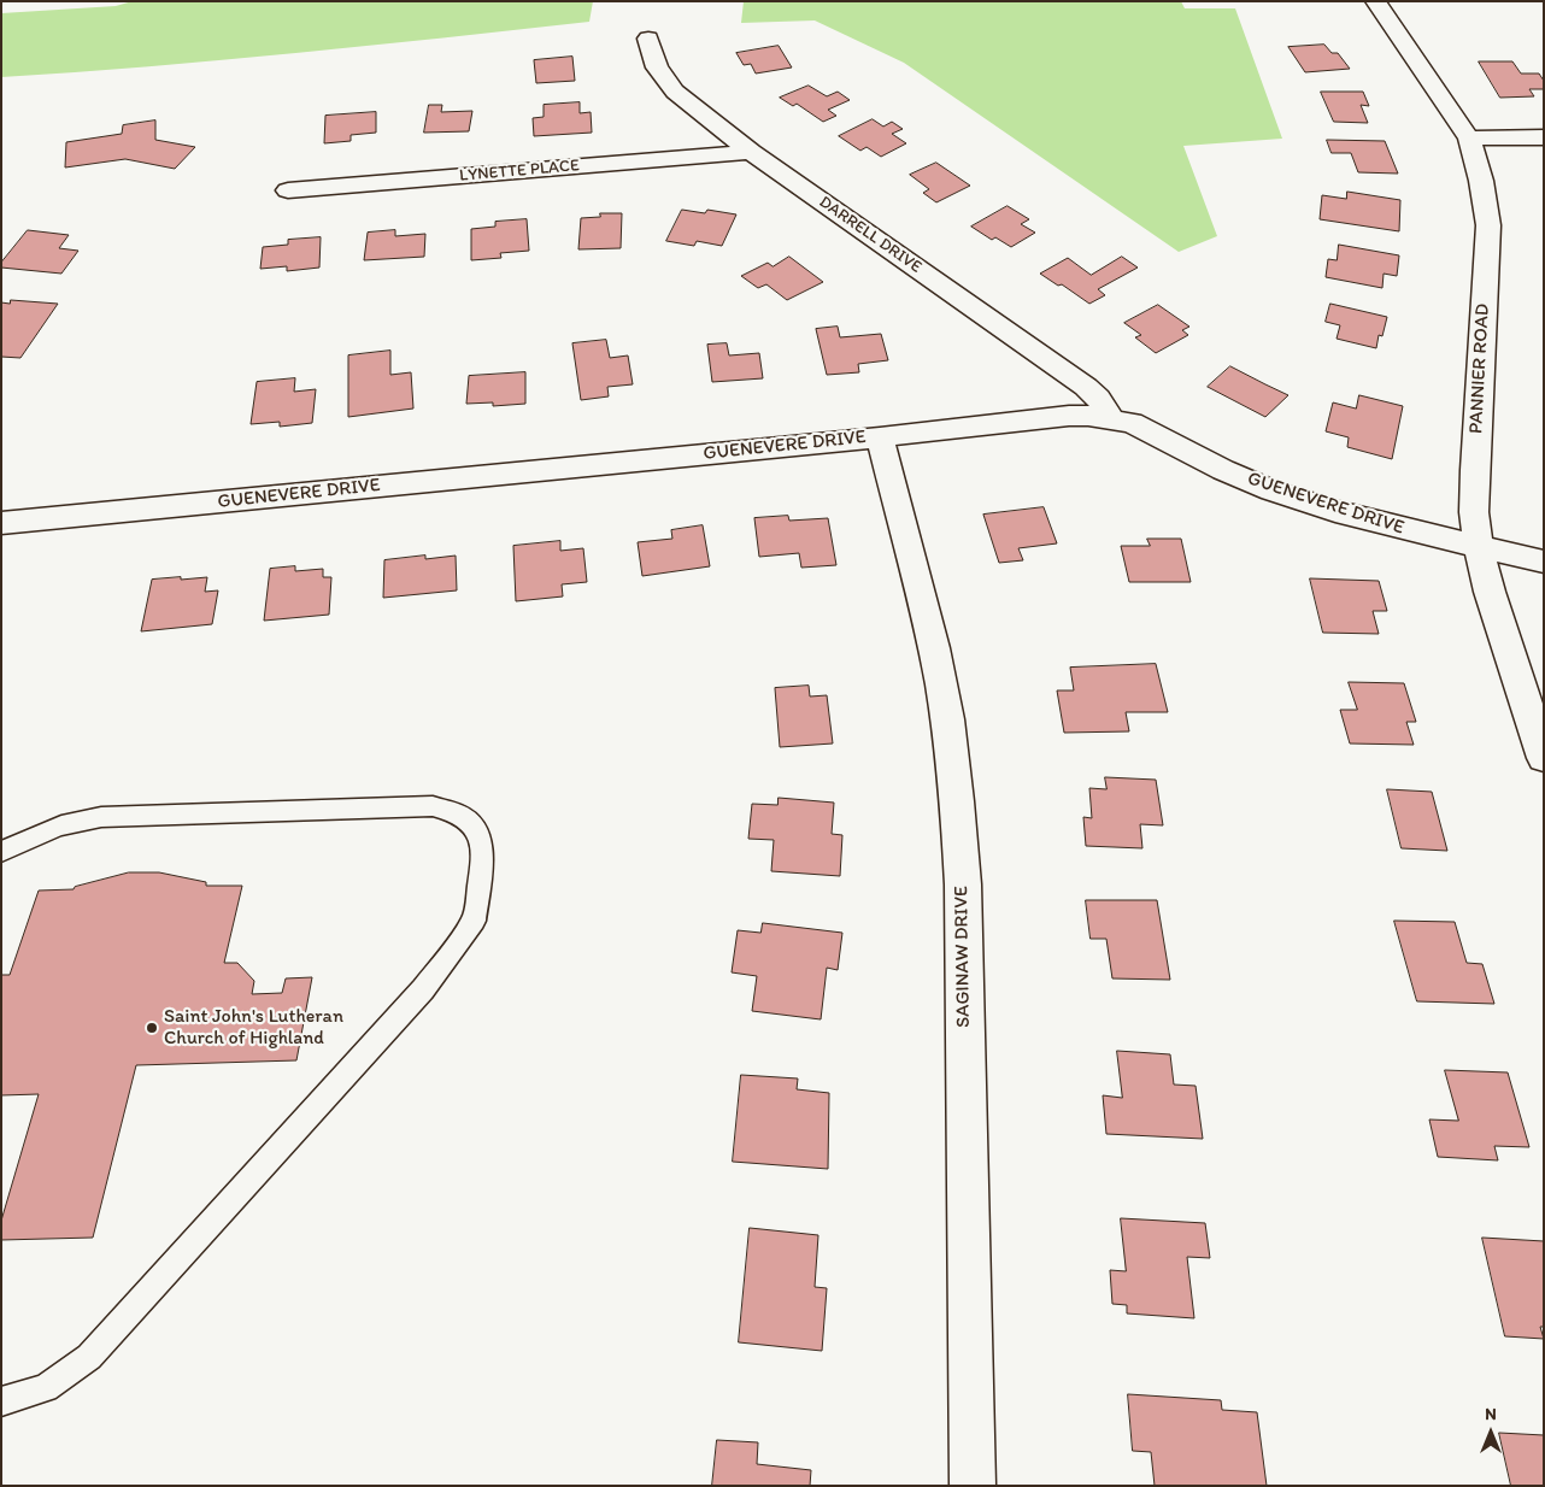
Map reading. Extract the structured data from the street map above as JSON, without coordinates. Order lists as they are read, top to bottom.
{
  "streets": {
    "street": [
      "LYNETTE PLACE",
      "DARRELL DRIVE",
      "PANNIER ROAD",
      "GUENEVERE DRIVE",
      "SAGINAW DRIVE"
    ]
  },
  "crossings": [
    ["LYNETTE PLACE", "DARRELL DRIVE"],
    ["DARRELL DRIVE", "GUENEVERE DRIVE"],
    ["PANNIER ROAD", "GUENEVERE DRIVE"],
    ["GUENEVERE DRIVE", "SAGINAW DRIVE"]
  ],
  "places": ["Saint John's Lutheran Church of Highland"],
  "north": "top"
}
